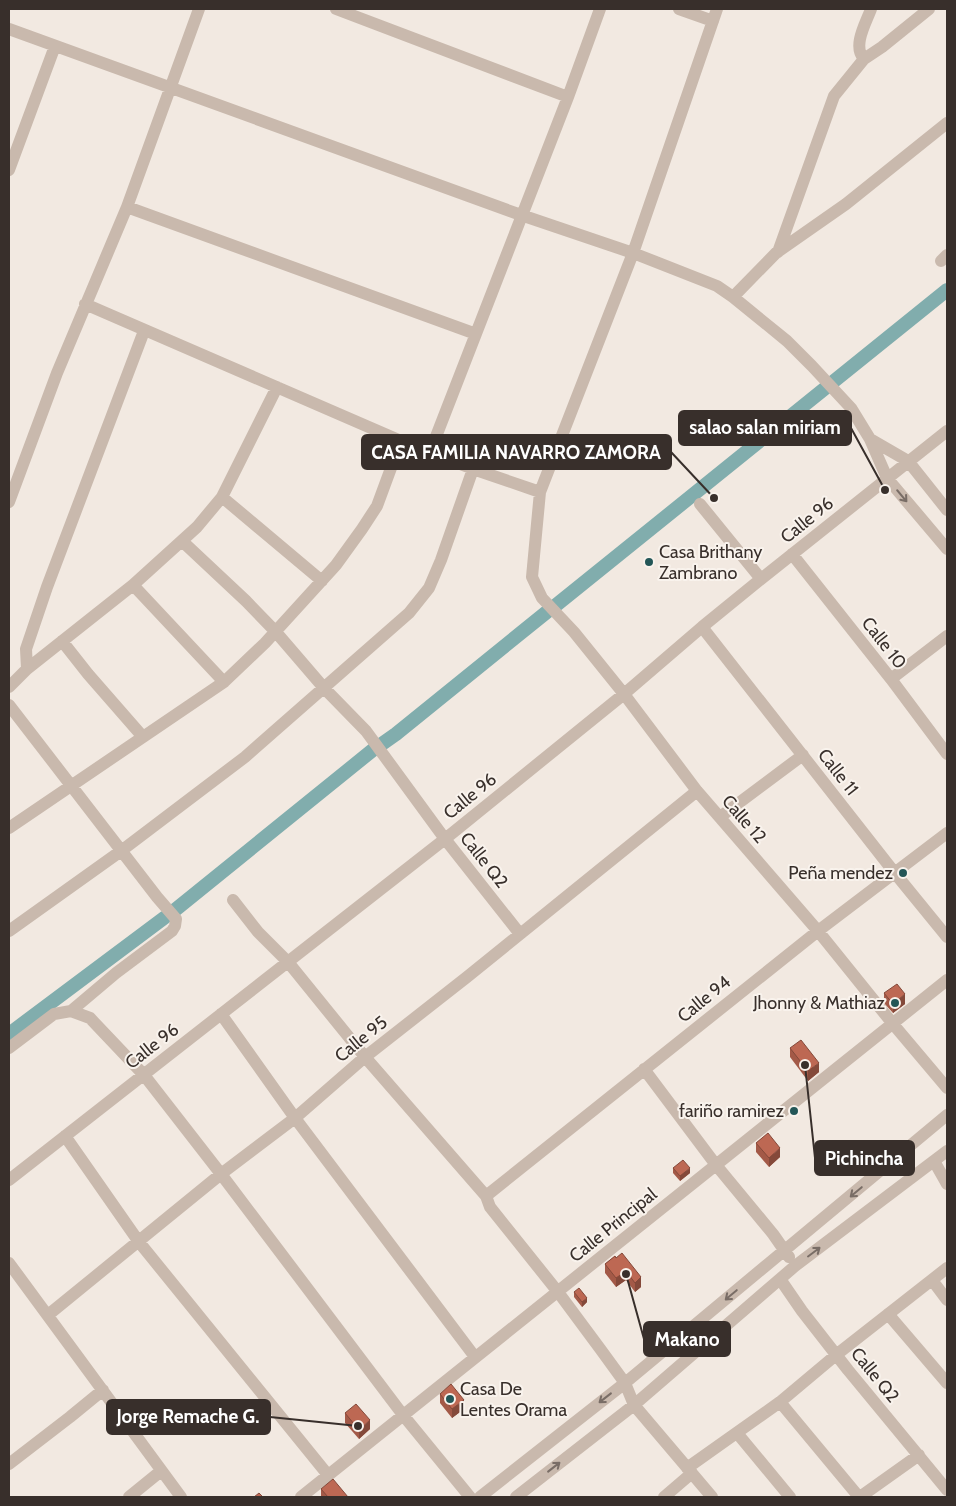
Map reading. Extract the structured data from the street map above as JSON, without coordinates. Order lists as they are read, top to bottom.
{
  "streets": {
    "street": [
      "Calle 96",
      "Calle 10",
      "Calle 11",
      "Calle 12",
      "Calle Q2",
      "Calle 94",
      "Calle 95",
      "Calle Principal"
    ]
  },
  "crossings": [
    ["Calle 96", "Calle 10"],
    ["Calle 96", "Calle 11"],
    ["Calle 96", "Calle 12"],
    ["Calle 96", "Calle Q2"],
    ["Calle 11", "Calle 94"],
    ["Calle 12", "Calle 94"],
    ["Calle 12", "Calle 95"],
    ["Calle 12", "Calle Principal"],
    ["Calle Q2", "Calle 95"]
  ],
  "places": [
    "salao salan miriam",
    "CASA FAMILIA NAVARRO ZAMORA",
    "Casa Brithany Zambrano",
    "Peña mendez",
    "Jhonny & Mathiaz",
    "Pichincha",
    "fariño ramirez",
    "Makano",
    "Casa De Lentes Orama",
    "Jorge Remache G."
  ]
}
